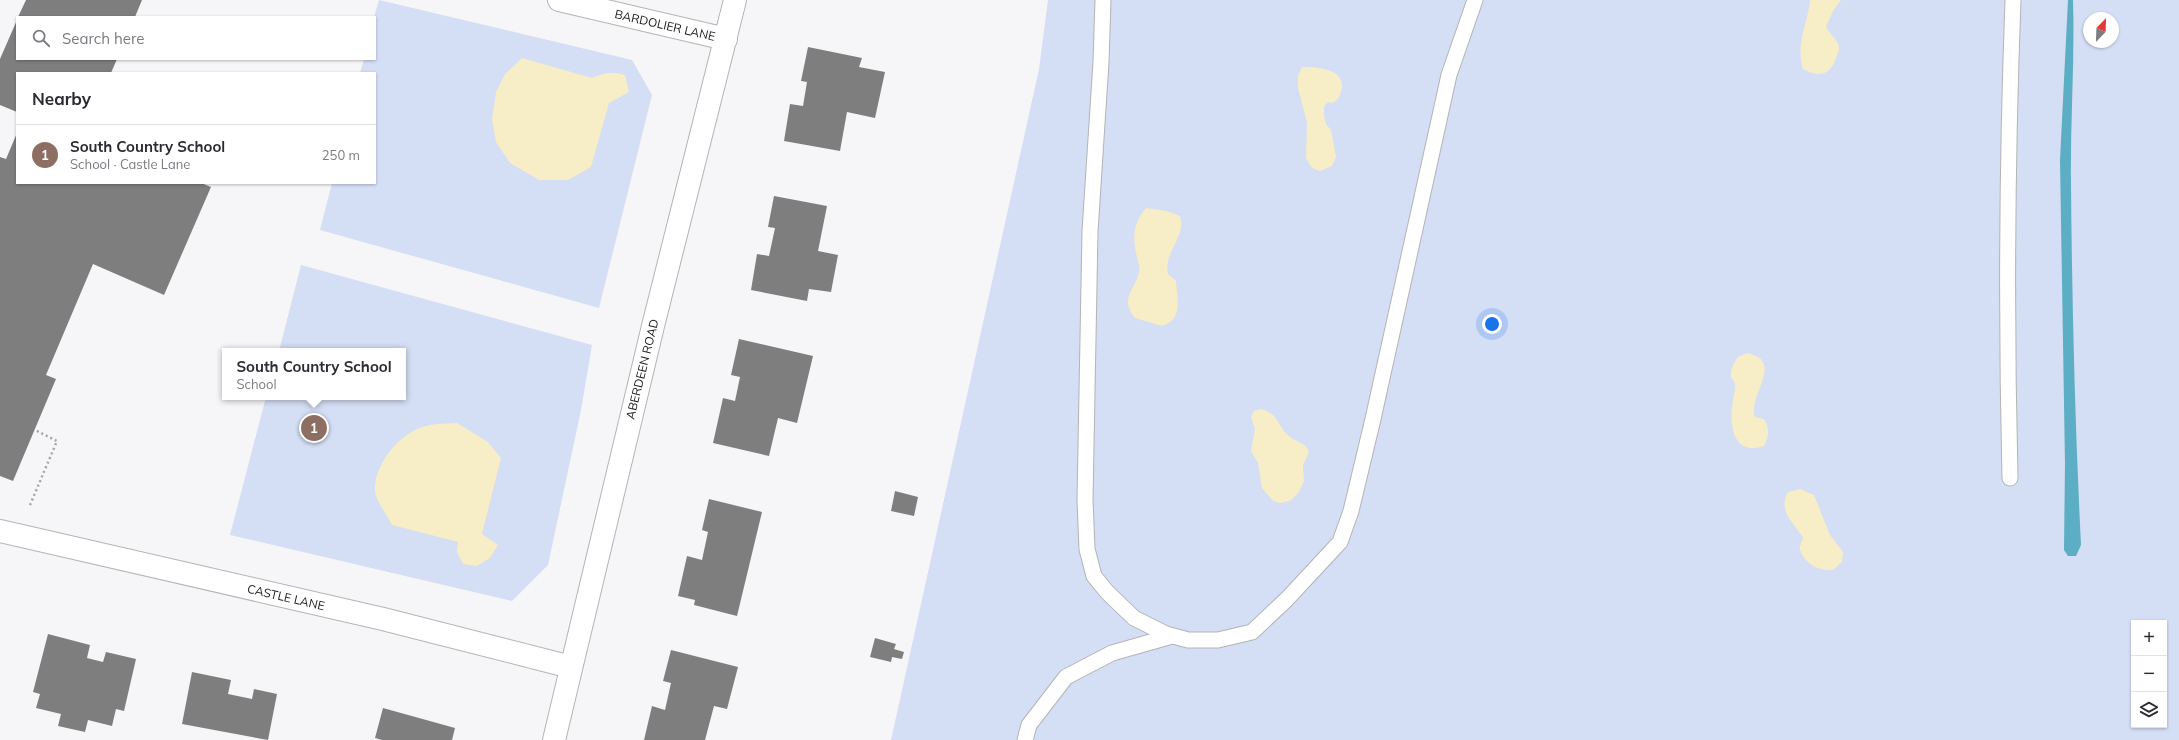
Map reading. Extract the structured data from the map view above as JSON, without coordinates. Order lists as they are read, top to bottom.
{
  "streets": {
    "street": ["BARDOLIER LANE", "ABERDEEN ROAD", "CASTLE LANE"]
  },
  "crossings": [
    ["BARDOLIER LANE", "ABERDEEN ROAD"],
    ["ABERDEEN ROAD", "CASTLE LANE"]
  ],
  "north": "top right",
  "page": {
    "search": "Search here",
    "heading": "Nearby",
    "list": [
      {
        "mark": "1",
        "name": "South Country School",
        "note": "School · Castle Lane",
        "value": "250 m"
      }
    ],
    "popup": ["South Country School", "School"],
    "pins": "1",
    "map_buttons": ["+", "−"]
  }
}
